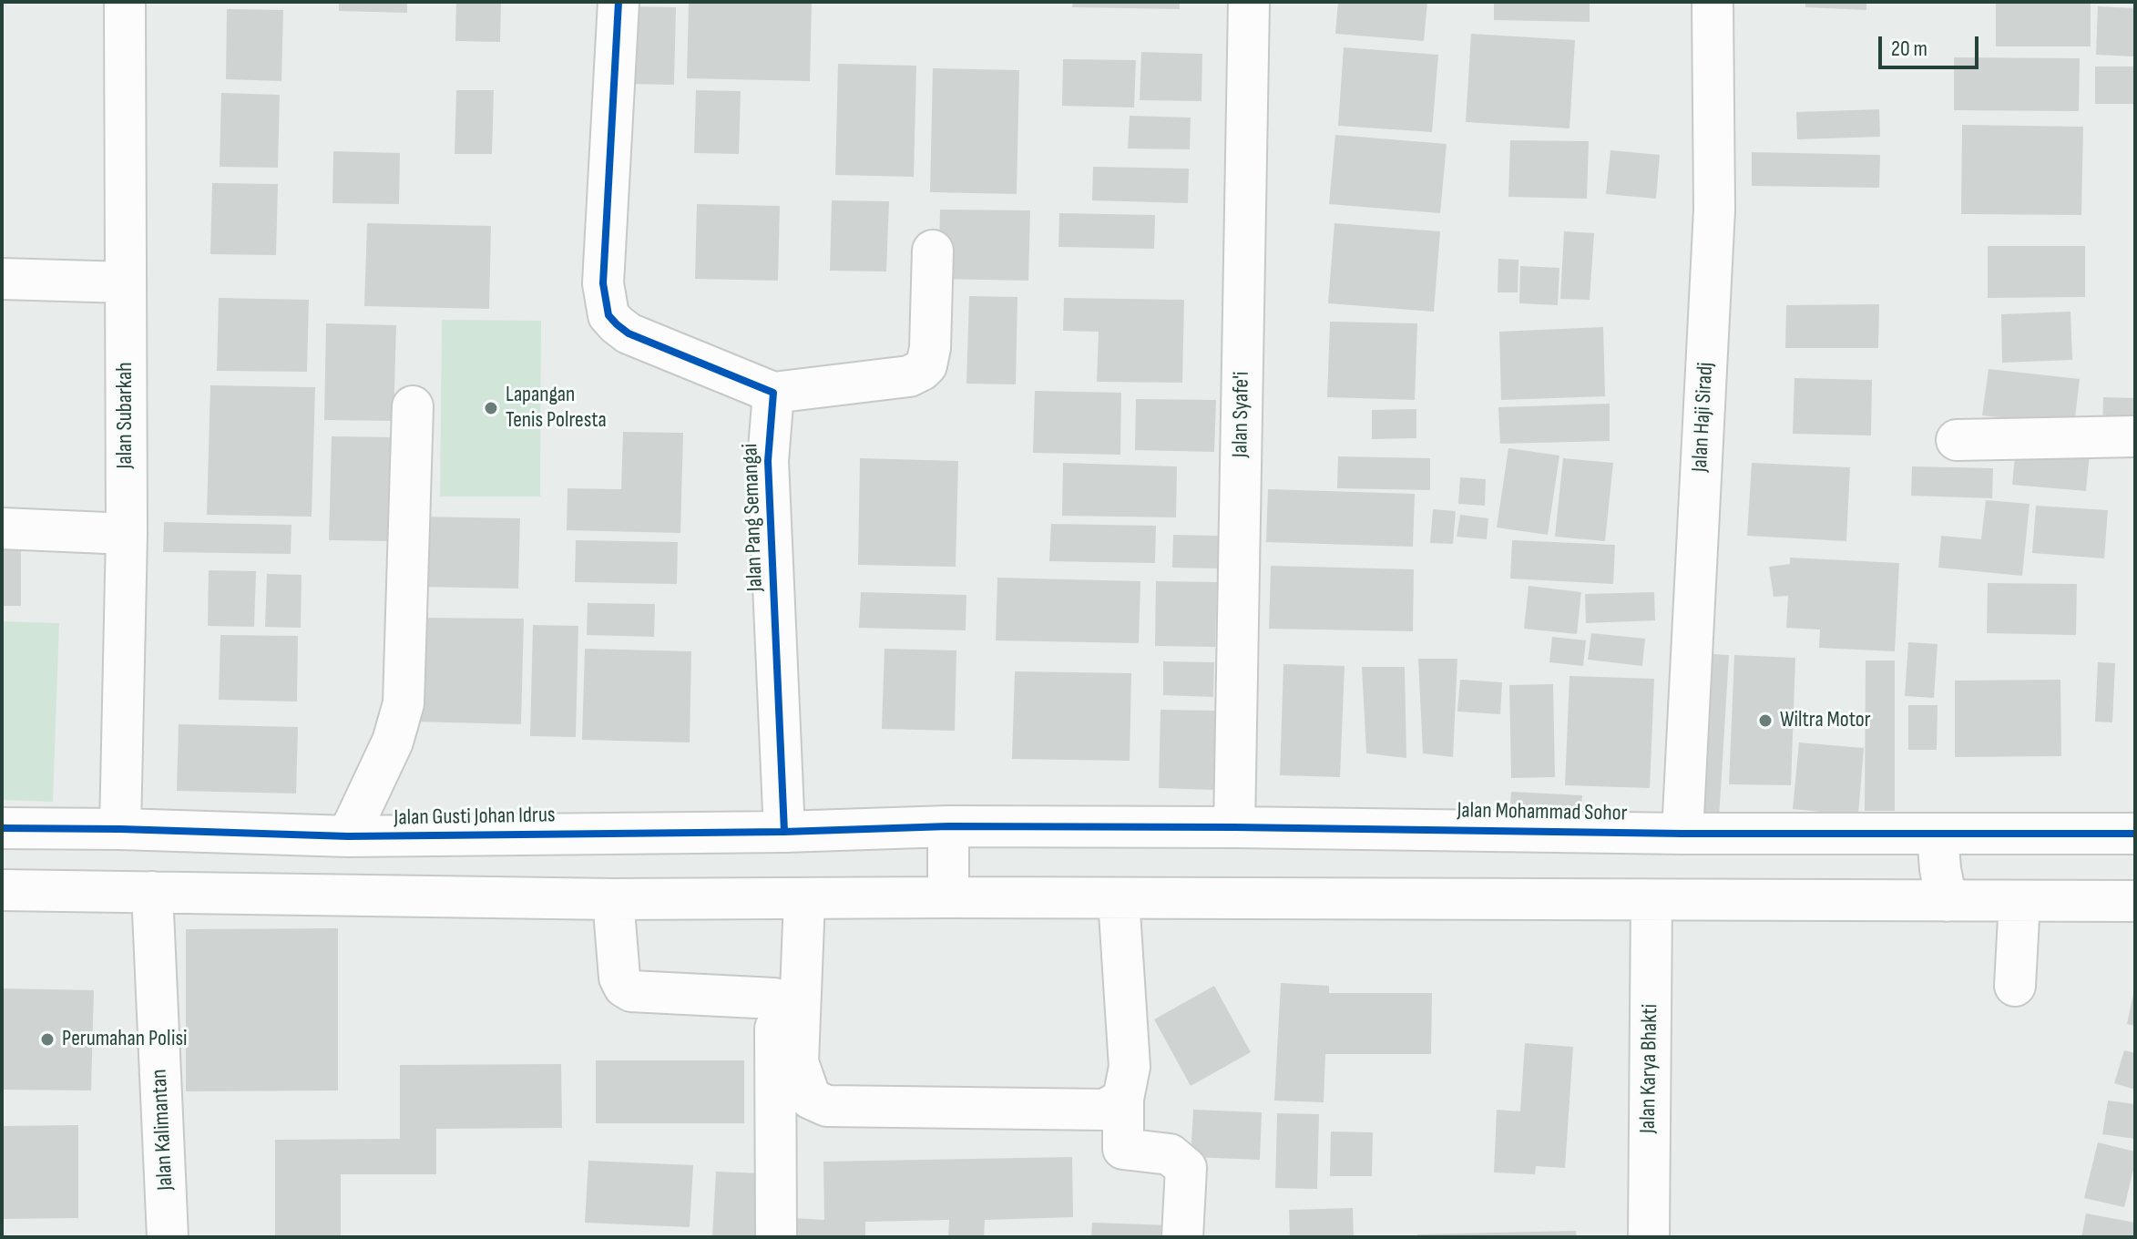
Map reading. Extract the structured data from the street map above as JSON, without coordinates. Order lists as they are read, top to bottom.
{
  "streets": {
    "street": [
      "Jalan Syafe'i",
      "Jalan Subarkah",
      "Jalan Haji Siradj",
      "Jalan Pang Semangai",
      "Jalan Mohammad Sohor",
      "Jalan Gusti Johan Idrus",
      "Jalan Karya Bhakti",
      "Jalan Kalimantan"
    ]
  },
  "crossings": [
    ["Jalan Syafe'i", "Jalan Mohammad Sohor"],
    ["Jalan Subarkah", "Jalan Gusti Johan Idrus"],
    ["Jalan Haji Siradj", "Jalan Mohammad Sohor"],
    ["Jalan Pang Semangai", "Jalan Gusti Johan Idrus"],
    ["Jalan Mohammad Sohor", "Jalan Gusti Johan Idrus"]
  ],
  "places": ["Lapangan Tenis Polresta", "Wiltra Motor", "Perumahan Polisi"],
  "scale_bar": "20 m"
}
